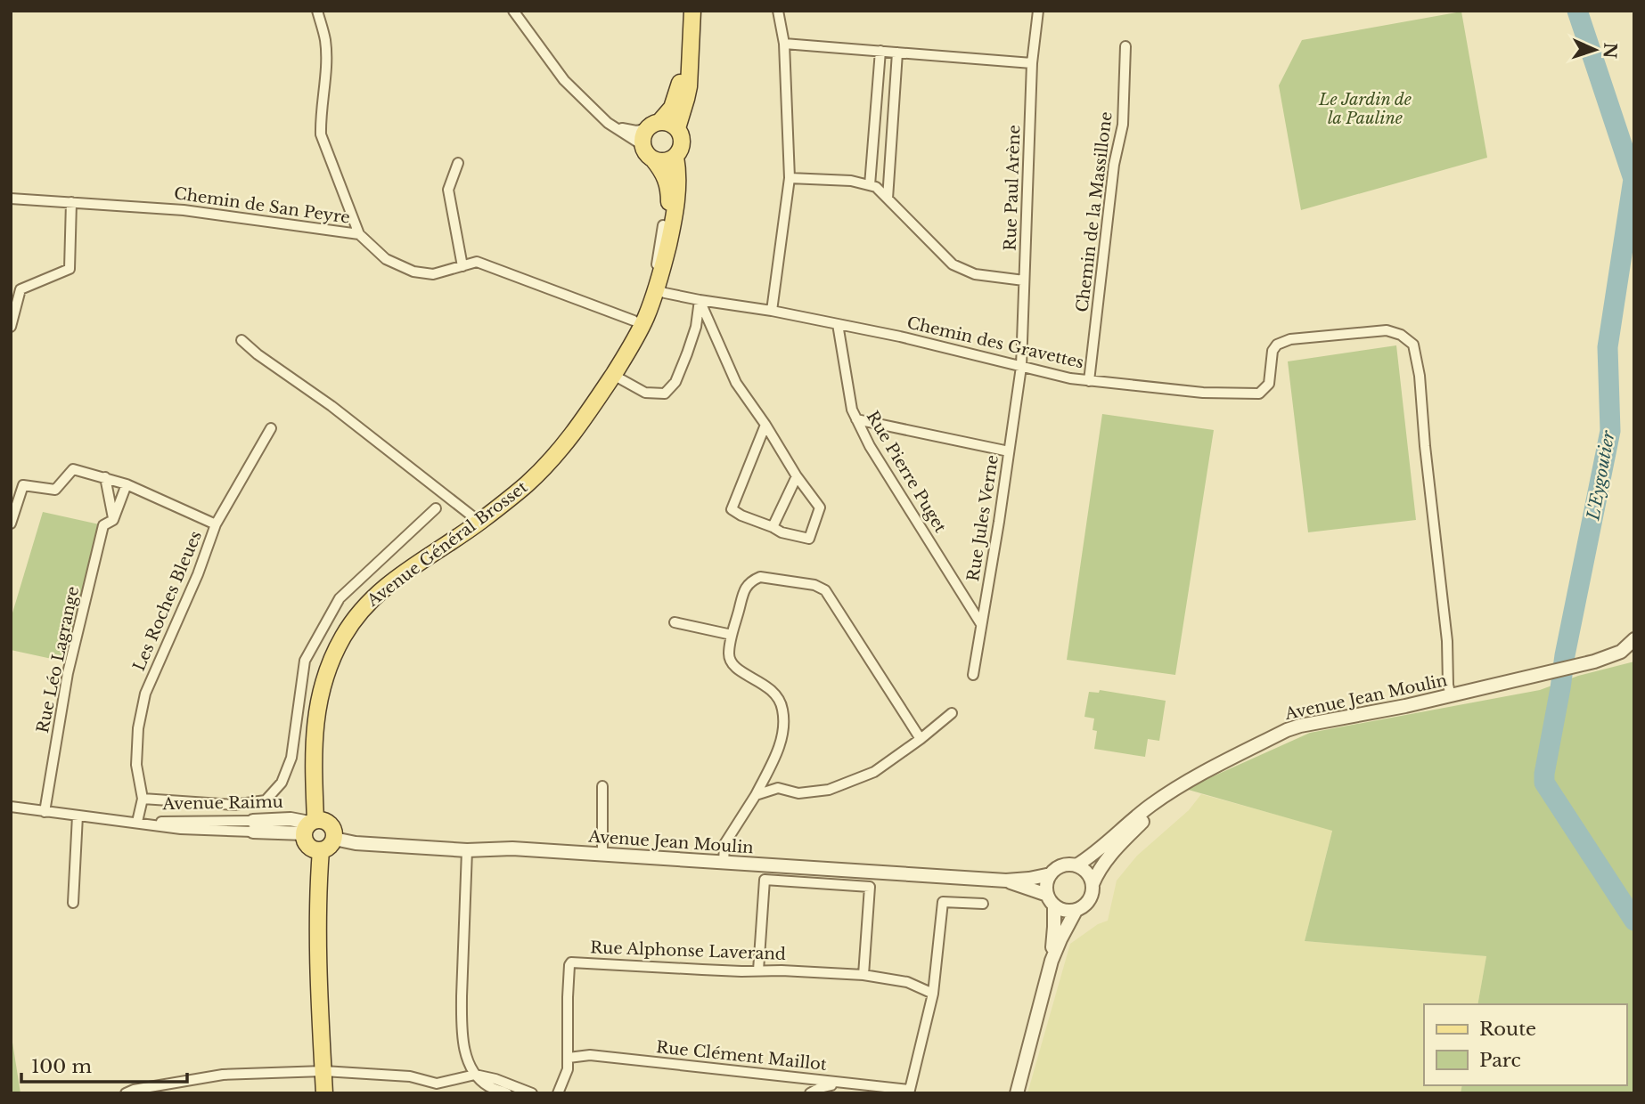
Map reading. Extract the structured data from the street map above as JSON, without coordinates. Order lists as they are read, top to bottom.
{
  "streets": {
    "main road": ["Avenue Général Brosset"],
    "street": [
      "Rue Paul Arène",
      "Chemin de San Peyre",
      "Chemin de la Massillone",
      "Chemin des Gravettes",
      "Rue Pierre Puget",
      "Rue Jules Verne",
      "Les Roches Bleues",
      "Rue Léo Lagrange",
      "Avenue Jean Moulin",
      "Avenue Raimu",
      "Rue Alphonse Laverand",
      "Rue Clément Maillot"
    ]
  },
  "crossings": [
    ["Rue Paul Arène", "Chemin des Gravettes"],
    ["Rue Paul Arène", "Rue Jules Verne"],
    ["Chemin de San Peyre", "Avenue Général Brosset"],
    ["Chemin de la Massillone", "Chemin des Gravettes"],
    ["Chemin des Gravettes", "Rue Pierre Puget"],
    ["Chemin des Gravettes", "Rue Jules Verne"],
    ["Chemin des Gravettes", "Avenue Général Brosset"],
    ["Chemin des Gravettes", "Avenue Jean Moulin"],
    ["Rue Pierre Puget", "Rue Jules Verne"],
    ["Avenue Général Brosset", "Avenue Jean Moulin"],
    ["Avenue Général Brosset", "Avenue Raimu"],
    ["Les Roches Bleues", "Avenue Raimu"],
    ["Rue Léo Lagrange", "Avenue Raimu"],
    ["Avenue Jean Moulin", "Avenue Raimu"],
    ["Rue Alphonse Laverand", "Rue Clément Maillot"]
  ],
  "water": ["L'Eygoutier"],
  "parks": ["Le Jardin de la Pauline"],
  "legend": ["Route", "Parc"],
  "scale_bar": "100 m",
  "north": "right"
}
